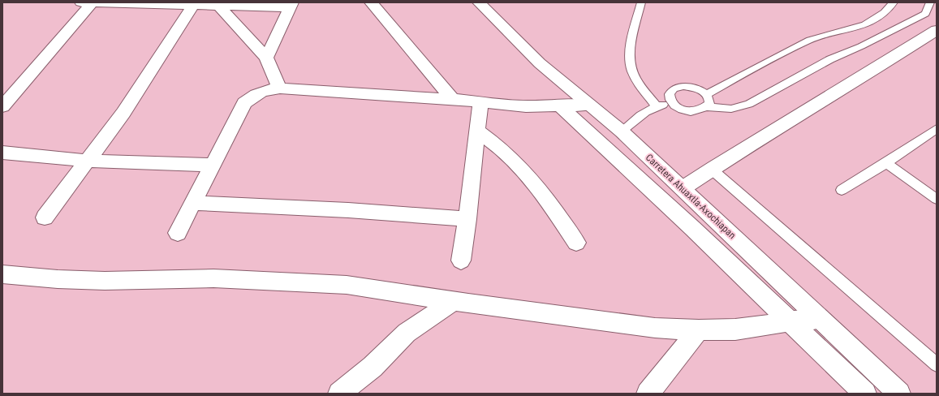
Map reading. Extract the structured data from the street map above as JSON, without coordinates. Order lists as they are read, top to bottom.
{
  "streets": {
    "street": ["Carretera Ahuaxtla-Axochiapan"]
  }
}
